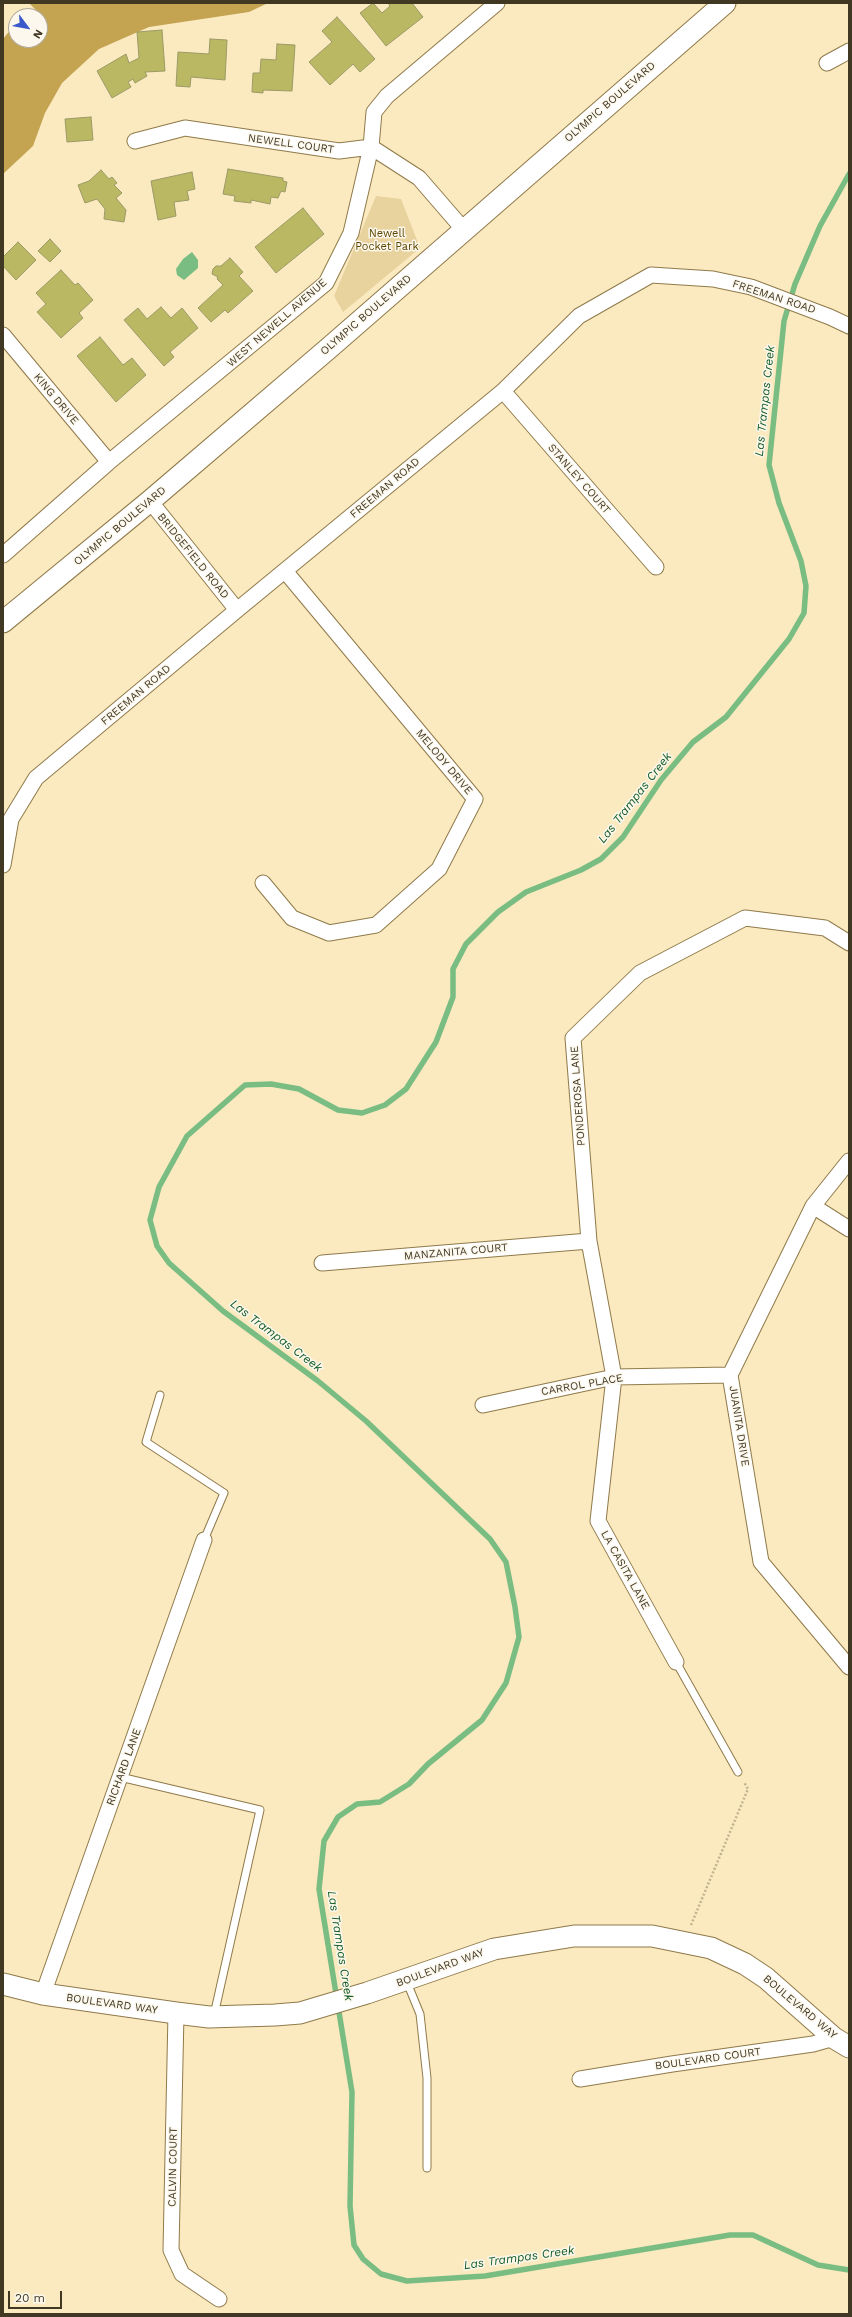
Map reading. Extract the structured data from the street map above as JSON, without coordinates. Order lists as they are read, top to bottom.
{
  "streets": {
    "main road": ["OLYMPIC BOULEVARD", "BOULEVARD WAY"],
    "street": [
      "NEWELL COURT",
      "FREEMAN ROAD",
      "WEST NEWELL AVENUE",
      "KING DRIVE",
      "STANLEY COURT",
      "BRIDGEFIELD ROAD",
      "MELODY DRIVE",
      "PONDEROSA LANE",
      "MANZANITA COURT",
      "CARROL PLACE",
      "JUANITA DRIVE",
      "LA CASITA LANE",
      "RICHARD LANE",
      "BOULEVARD COURT",
      "CALVIN COURT"
    ]
  },
  "crossings": [
    ["OLYMPIC BOULEVARD", "BRIDGEFIELD ROAD"],
    ["NEWELL COURT", "WEST NEWELL AVENUE"],
    ["FREEMAN ROAD", "STANLEY COURT"],
    ["FREEMAN ROAD", "BRIDGEFIELD ROAD"],
    ["FREEMAN ROAD", "MELODY DRIVE"],
    ["WEST NEWELL AVENUE", "KING DRIVE"],
    ["PONDEROSA LANE", "MANZANITA COURT"],
    ["PONDEROSA LANE", "CARROL PLACE"],
    ["PONDEROSA LANE", "LA CASITA LANE"],
    ["CARROL PLACE", "JUANITA DRIVE"],
    ["CARROL PLACE", "LA CASITA LANE"],
    ["RICHARD LANE", "BOULEVARD WAY"],
    ["BOULEVARD WAY", "BOULEVARD COURT"],
    ["BOULEVARD WAY", "CALVIN COURT"]
  ],
  "water": ["Las Trampas Creek"],
  "parks": ["Newell Pocket Park"],
  "scale_bar": "20 m",
  "north": "bottom right"
}
